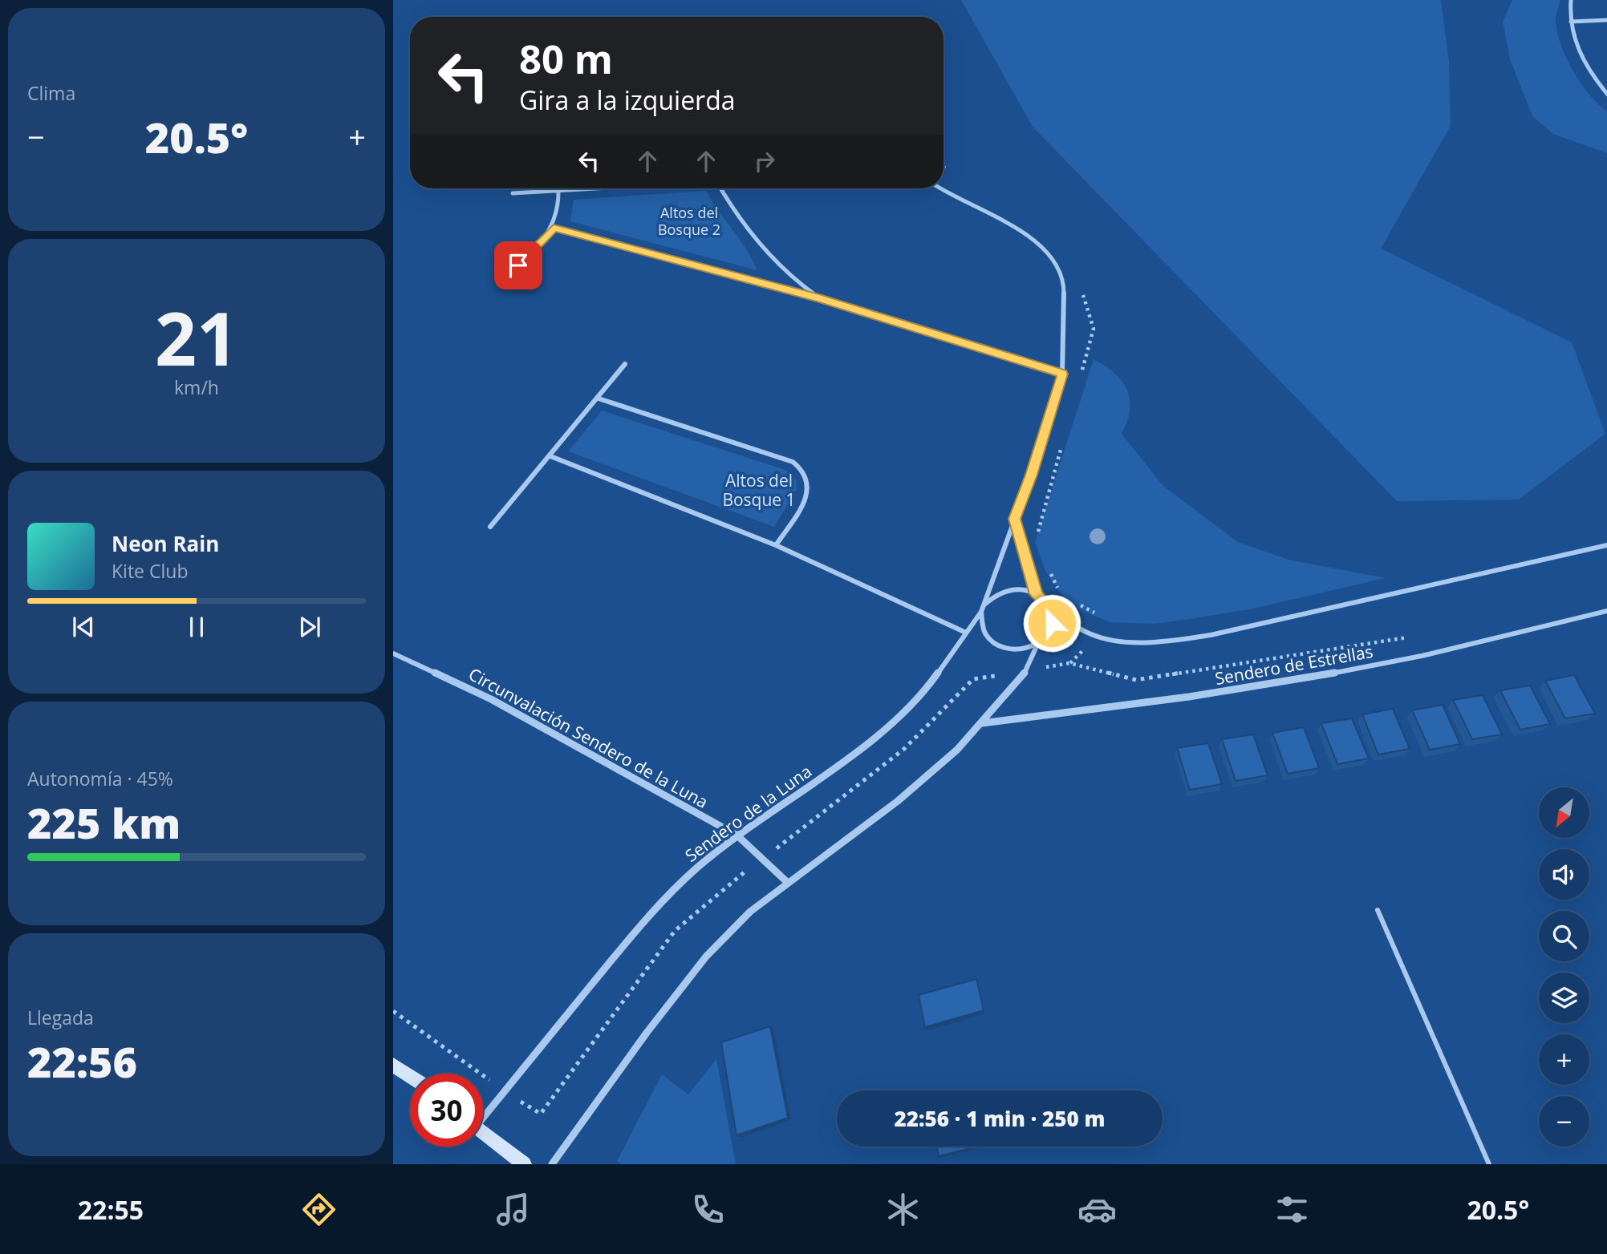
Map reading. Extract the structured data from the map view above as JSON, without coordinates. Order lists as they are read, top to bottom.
{
  "streets": {
    "street": ["Sendero de Estrellas", "Circunvalación Sendero de la Luna", "Sendero de la Luna"]
  },
  "crossings": [
    ["Circunvalación Sendero de la Luna", "Sendero de la Luna"]
  ],
  "parks": ["Altos del Bosque 2", "Altos del Bosque 1"],
  "north": "bottom left",
  "page": {
    "tile": [
      "Clima",
      ["21", "km/h"],
      ["Autonomía · 45%", "225 km"],
      ["Llegada", "22:56"]
    ],
    "turn": ["80 m", "Gira a la izquierda"],
    "heat": ["−", "20.5°", "+"],
    "song": ["Neon Rain", "Kite Club"],
    "map_buttons": ["+", "−"],
    "limit": "30",
    "trip": "22:56 · 1 min · 250 m",
    "tabs": ["22:55", "20.5°"]
  }
}
